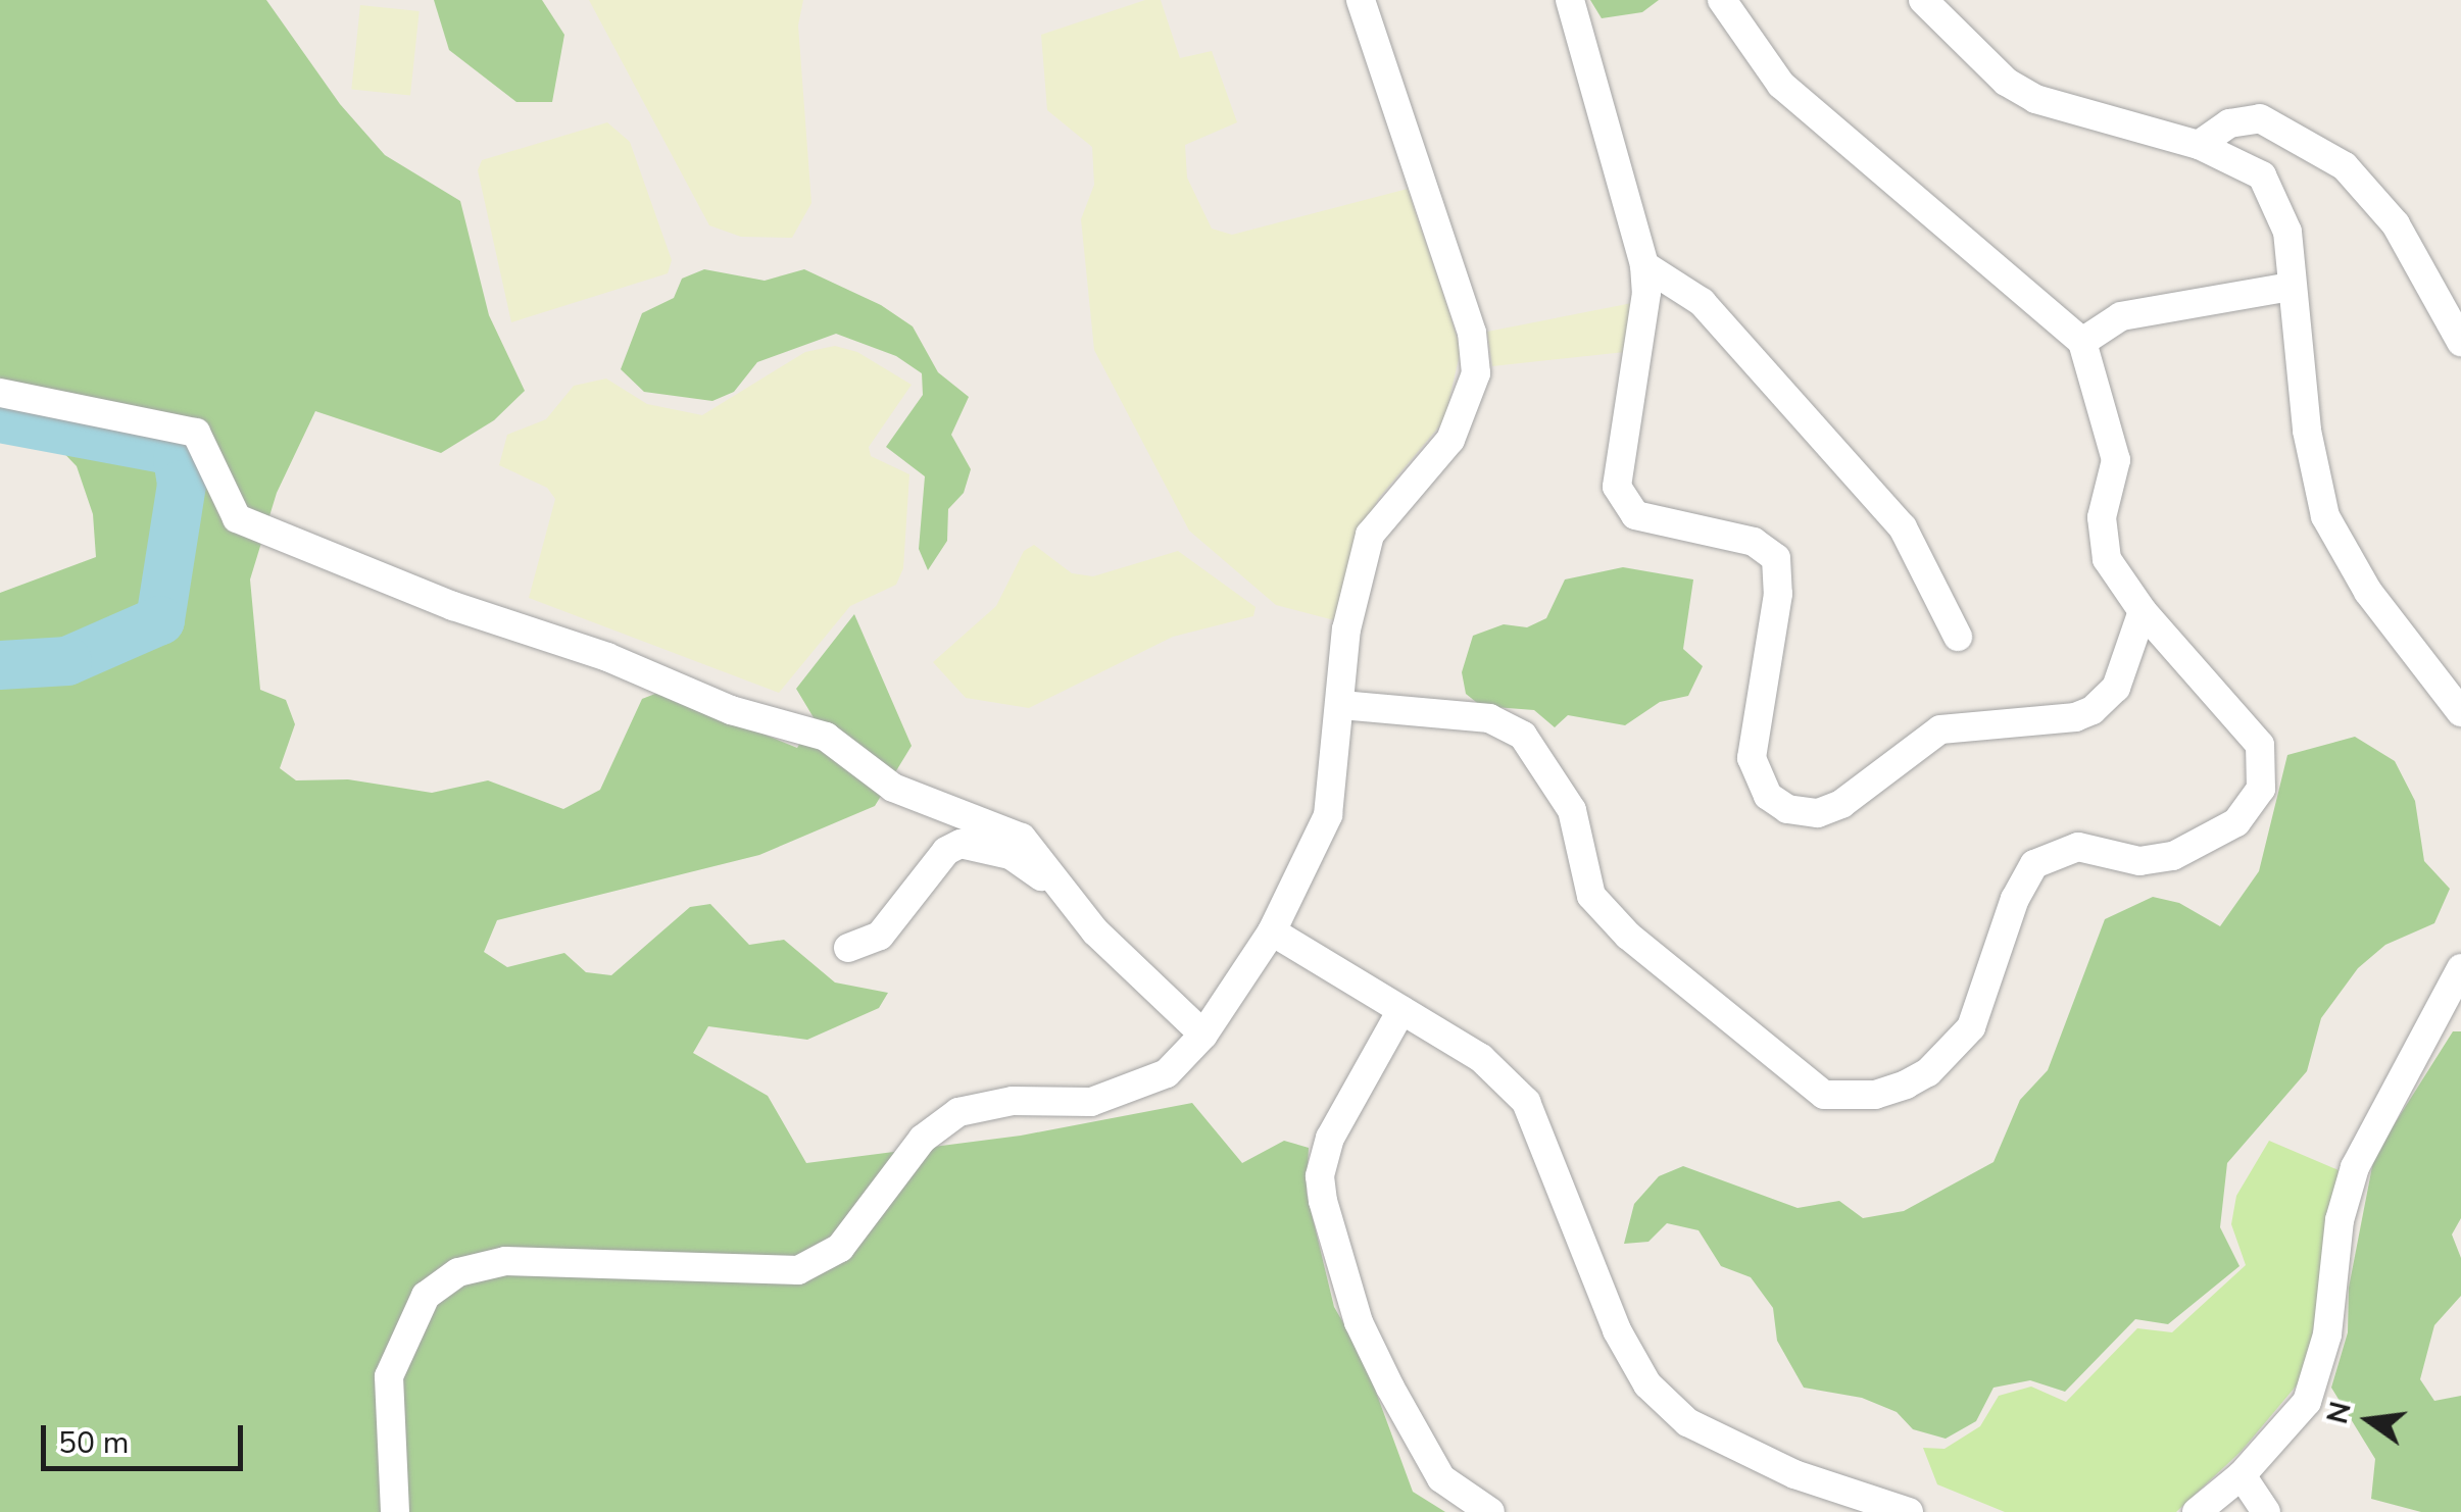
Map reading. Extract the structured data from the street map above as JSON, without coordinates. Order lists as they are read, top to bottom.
{
  "scale_bar": "50 m",
  "north": "left"
}
